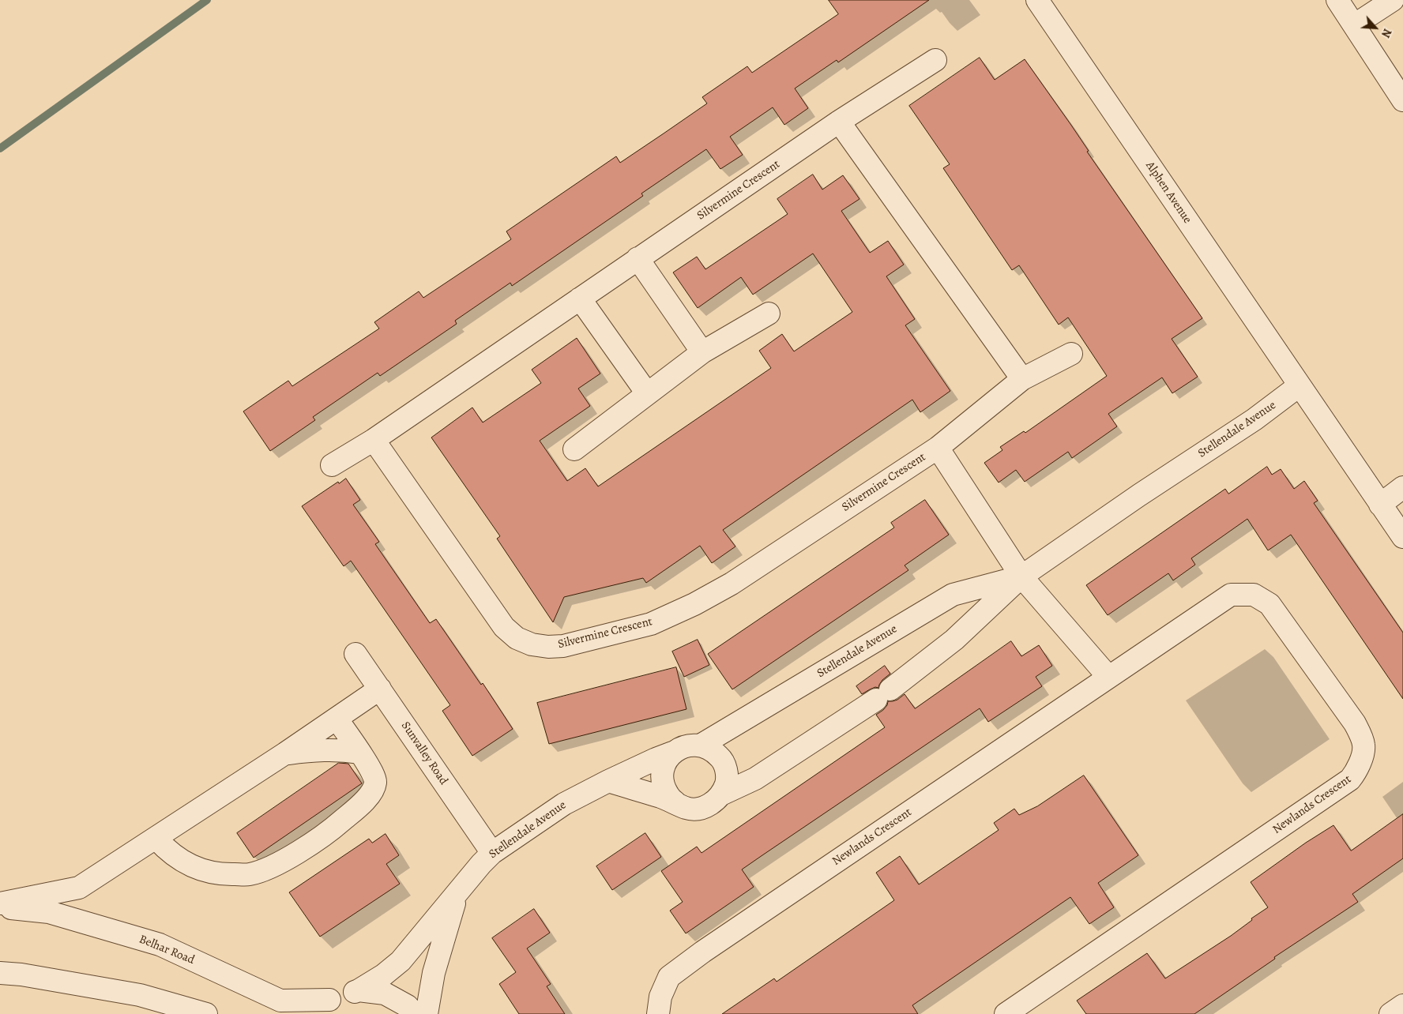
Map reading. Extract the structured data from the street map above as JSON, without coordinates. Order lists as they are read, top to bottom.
{
  "streets": {
    "street": [
      "Silvermine Crescent",
      "Alphen Avenue",
      "Stellendale Avenue",
      "Sunvalley Road",
      "Newlands Crescent",
      "Belhar Road"
    ]
  },
  "crossings": [
    ["Silvermine Crescent", "Stellendale Avenue"],
    ["Alphen Avenue", "Stellendale Avenue"],
    ["Stellendale Avenue", "Sunvalley Road"],
    ["Stellendale Avenue", "Belhar Road"]
  ],
  "north": "bottom right"
}
